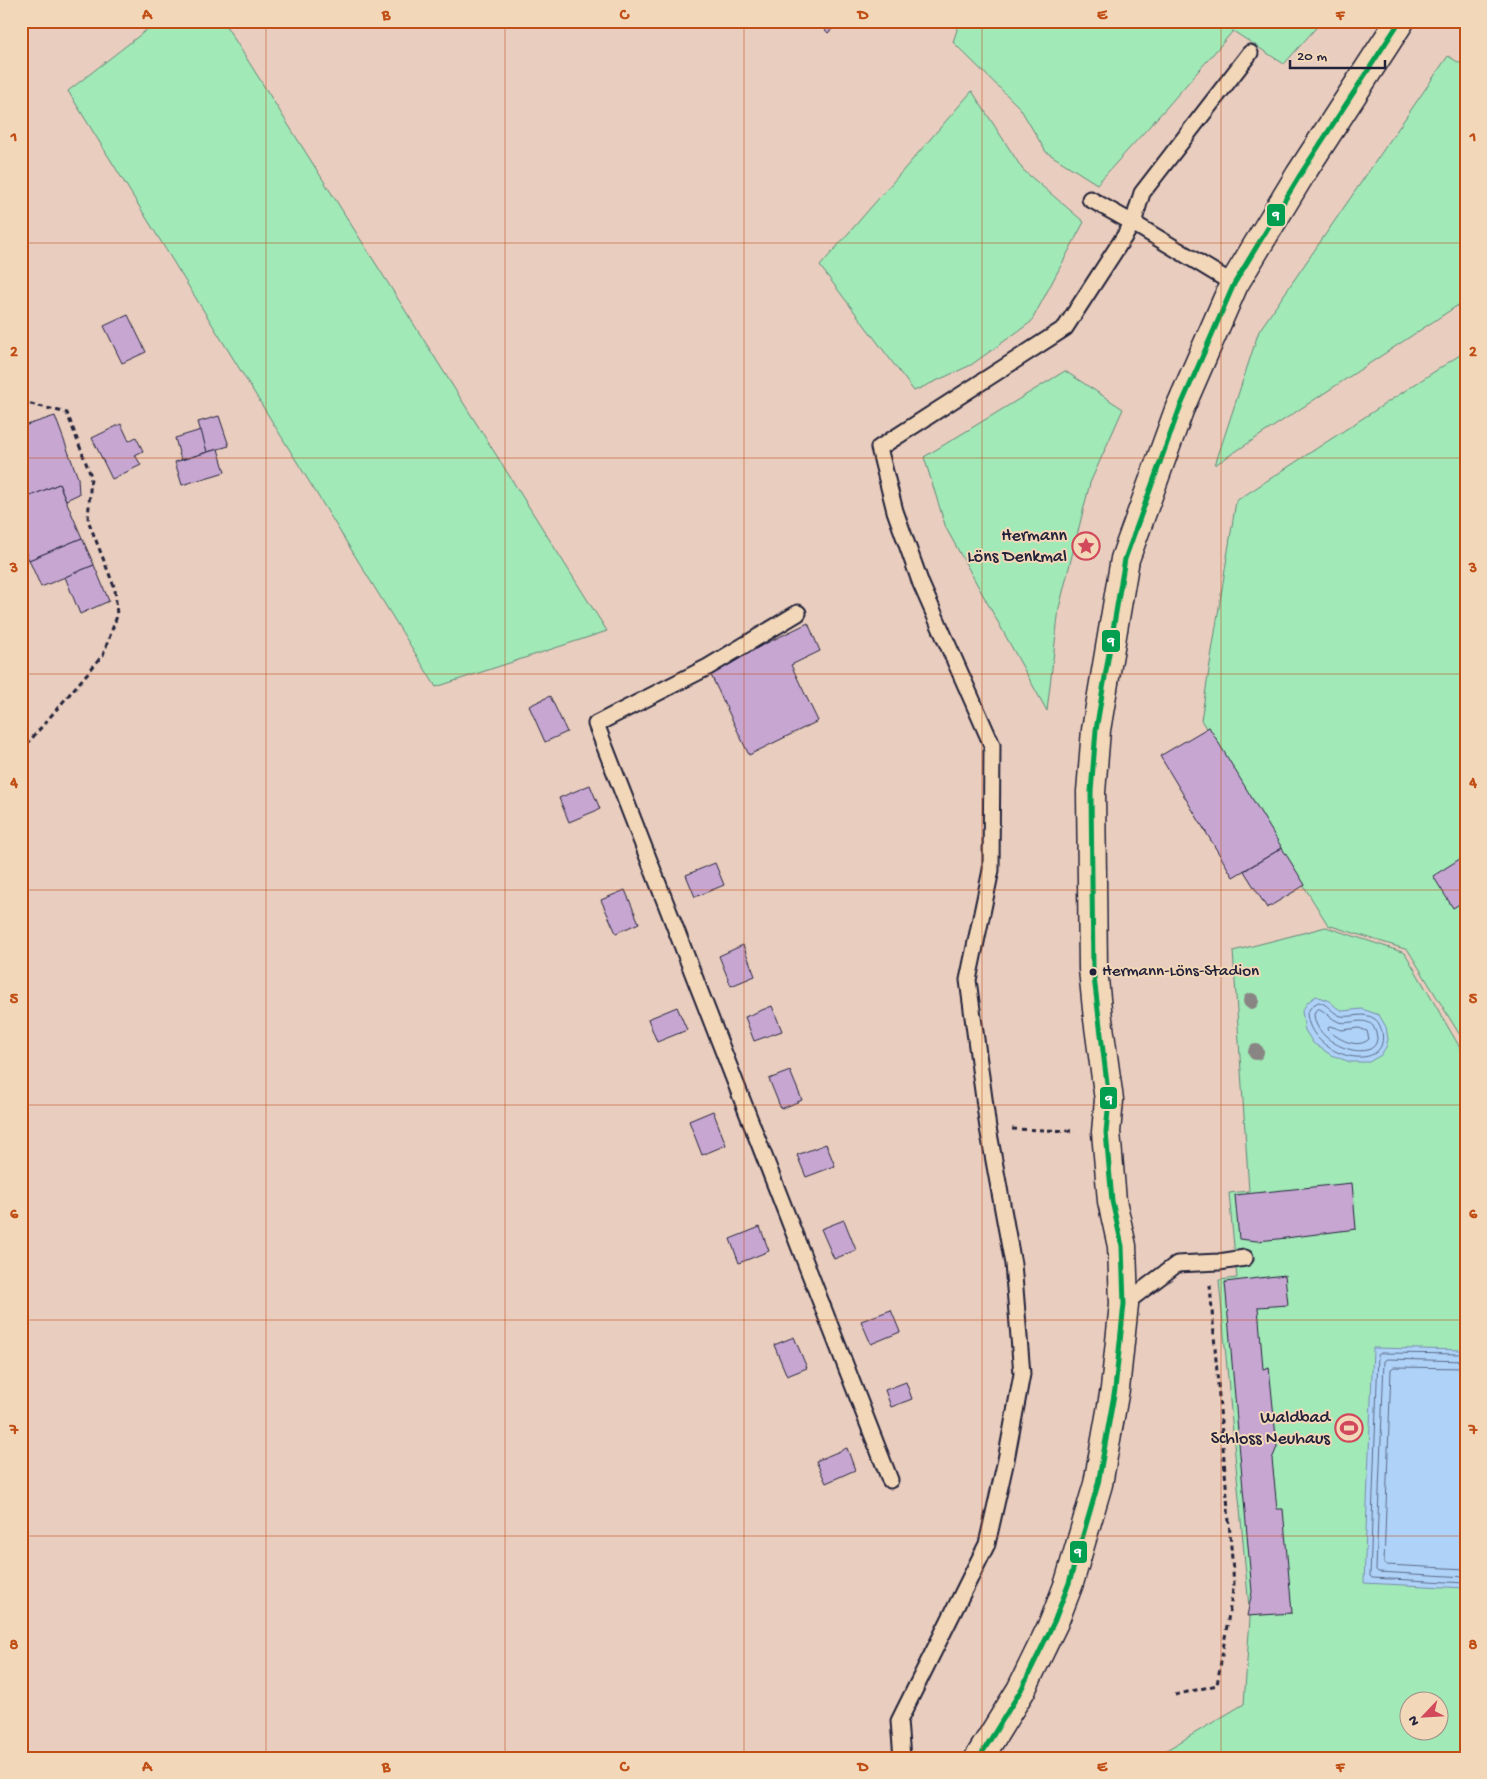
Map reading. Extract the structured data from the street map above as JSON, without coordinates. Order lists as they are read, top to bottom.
{
  "places": {
    "place": ["Hermann Löns Denkmal"],
    "other": ["Hermann-Löns-Stadion"],
    "sports": ["Waldbad Schloss Neuhaus"]
  },
  "lines": ["transit line 9"],
  "scale_bar": "20 m",
  "north": "bottom left",
  "grid": {
    "columns": [
      "A",
      "B",
      "C",
      "D",
      "E",
      "F"
    ],
    "rows": [
      "1",
      "2",
      "3",
      "4",
      "5",
      "6",
      "7",
      "8"
    ]
  }
}
